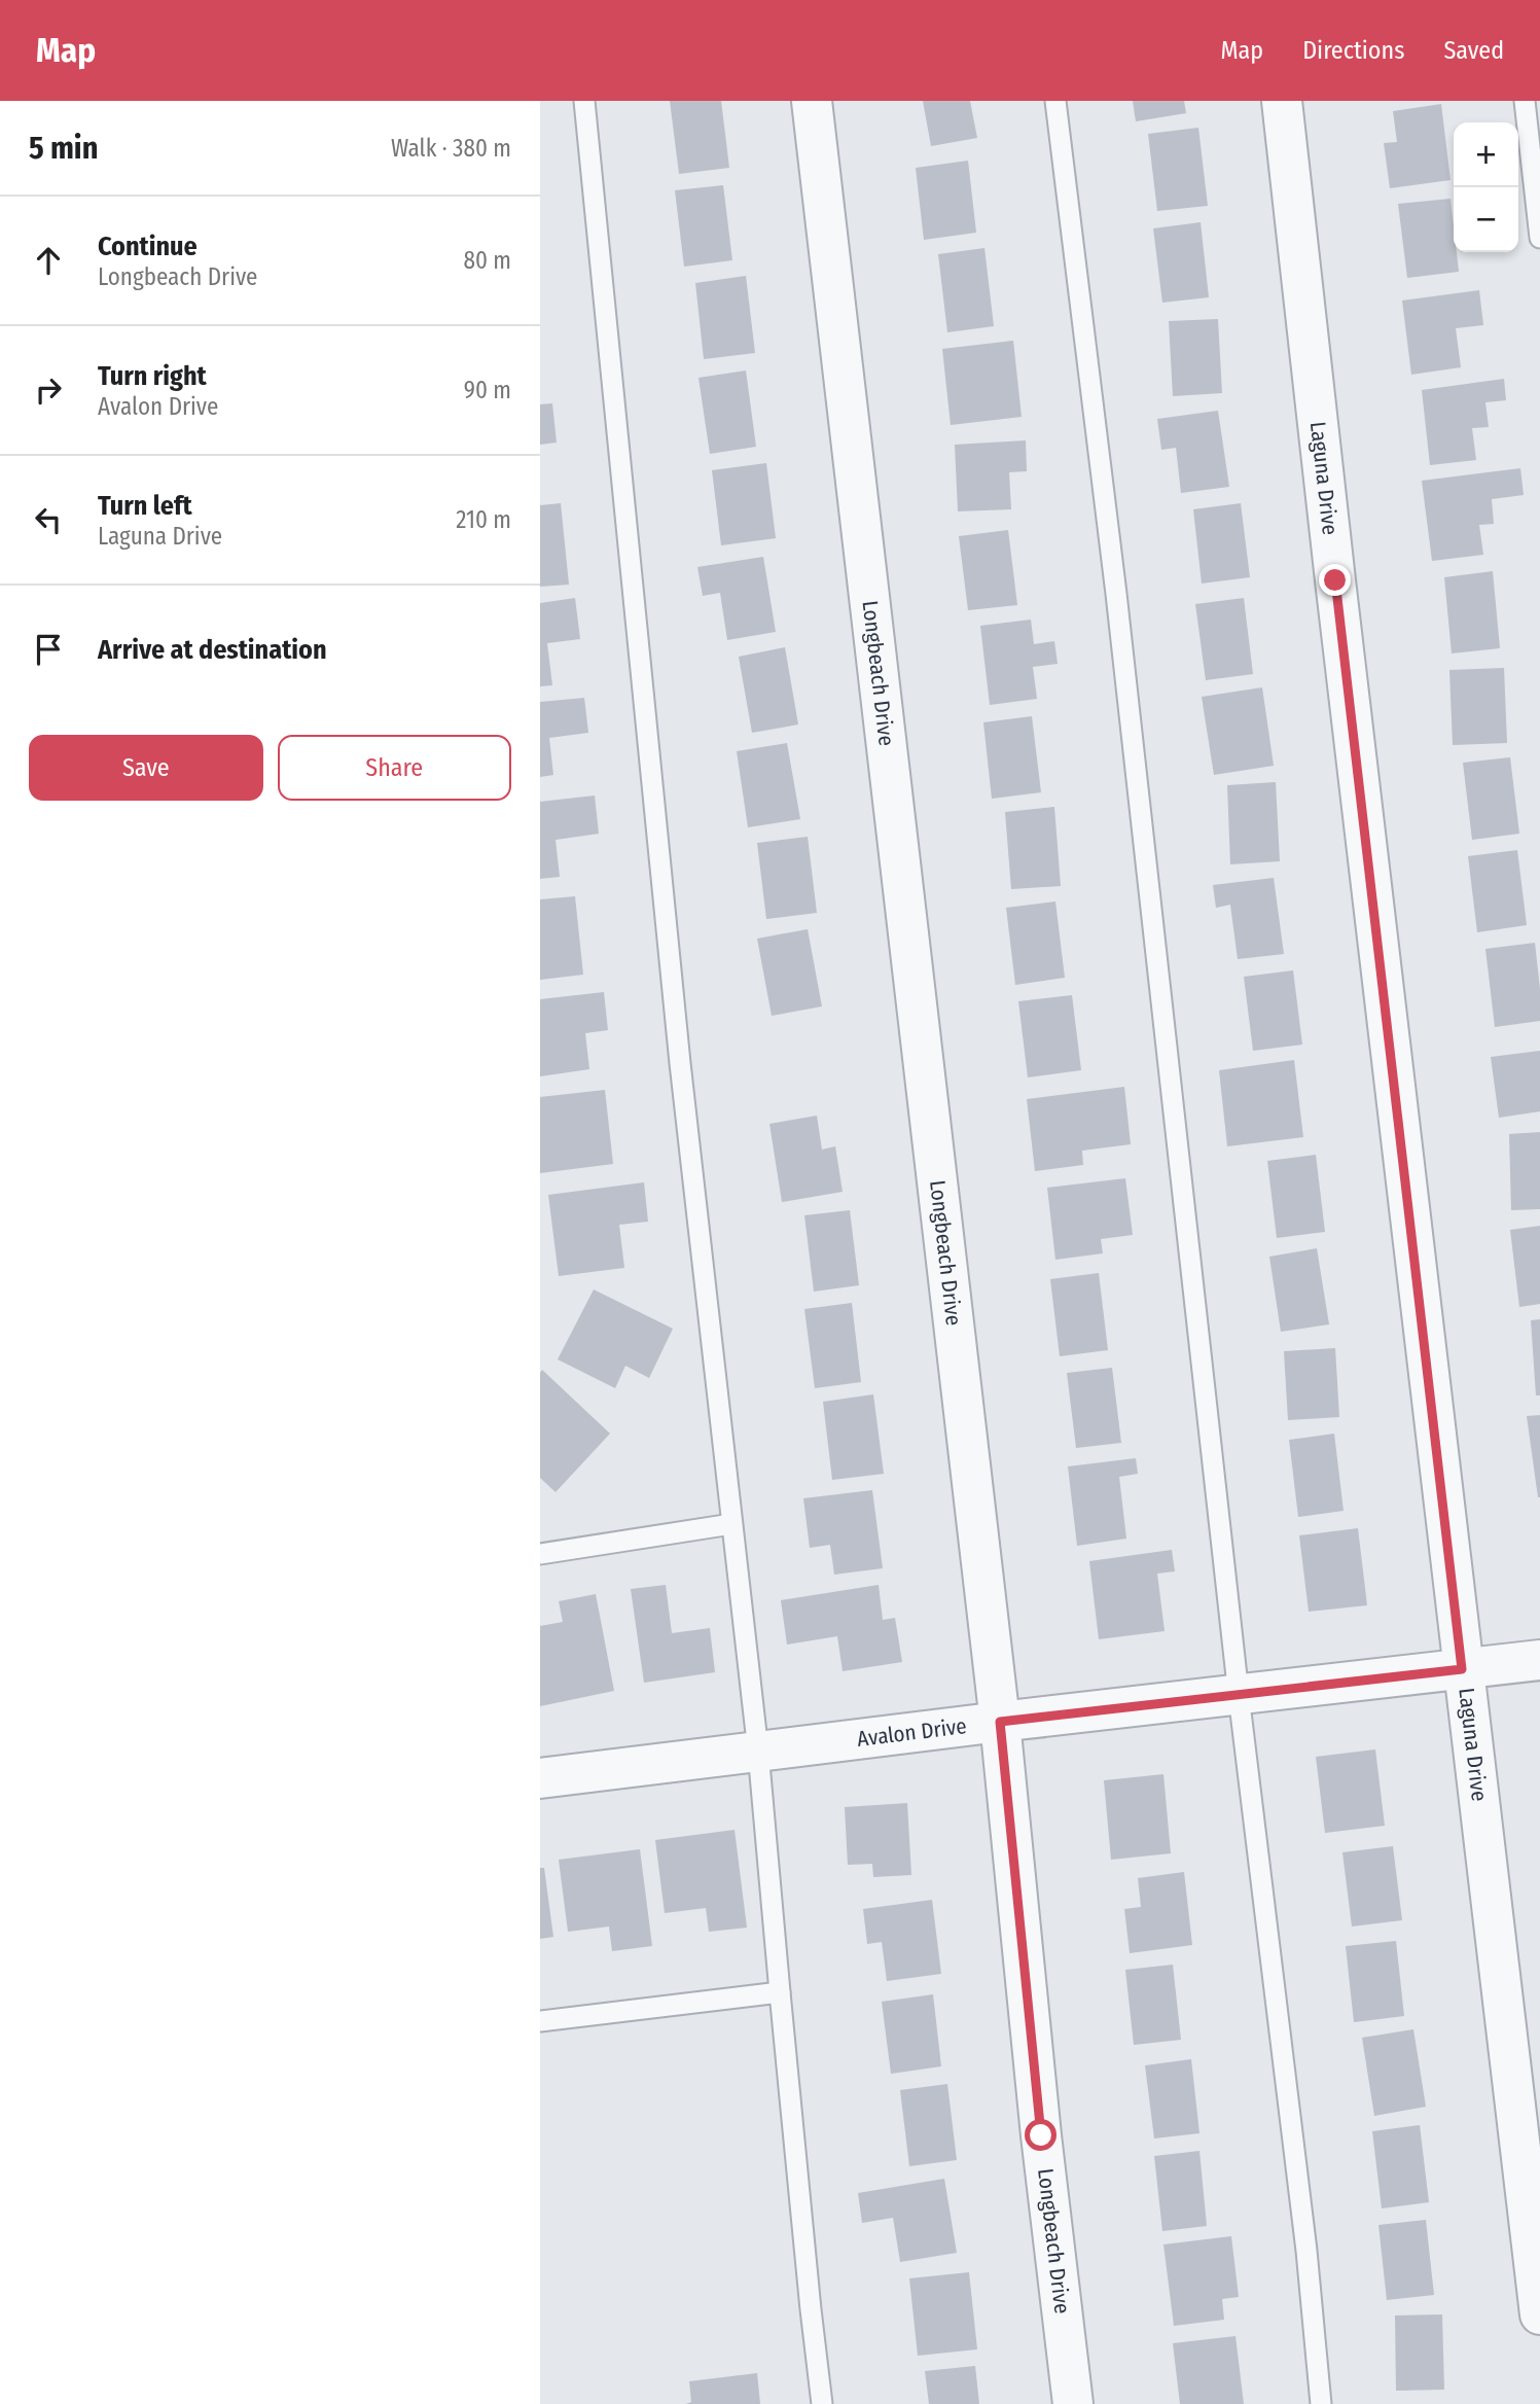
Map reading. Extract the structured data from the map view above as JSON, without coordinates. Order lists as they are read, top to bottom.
{
  "streets": {
    "street": ["Laguna Drive", "Longbeach Drive", "Avalon Drive"]
  },
  "crossings": [
    ["Laguna Drive", "Avalon Drive"],
    ["Longbeach Drive", "Avalon Drive"]
  ],
  "page": {
    "header": "Map",
    "nav": ["Map", "Directions", "Saved"],
    "heading": ["5 min", "Walk · 380 m"],
    "map_buttons": ["+", "−"],
    "list": [
      ["Continue", "Longbeach Drive", "80 m"],
      ["Turn right", "Avalon Drive", "90 m"],
      ["Turn left", "Laguna Drive", "210 m"],
      "Arrive at destination"
    ],
    "buttons": ["Save", "Share"]
  }
}
